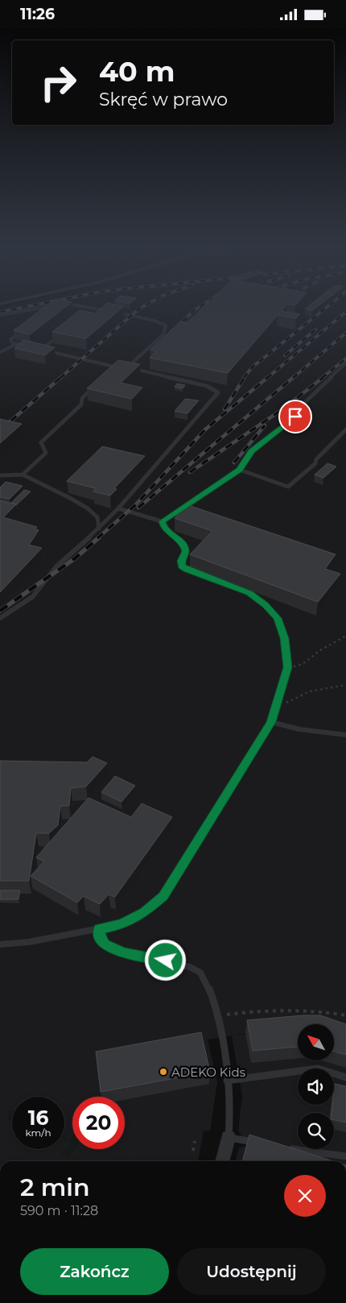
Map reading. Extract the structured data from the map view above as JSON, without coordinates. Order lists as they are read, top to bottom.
{
  "places": ["ADEKO Kids"],
  "north": "top left",
  "page": {
    "status": "11:26",
    "turn": ["40 m", "Skręć w prawo"],
    "speed": "16 km/h",
    "limit": "20",
    "heading": ["2 min", "590 m · 11:28"],
    "buttons": ["Zakończ", "Udostępnij"]
  }
}
